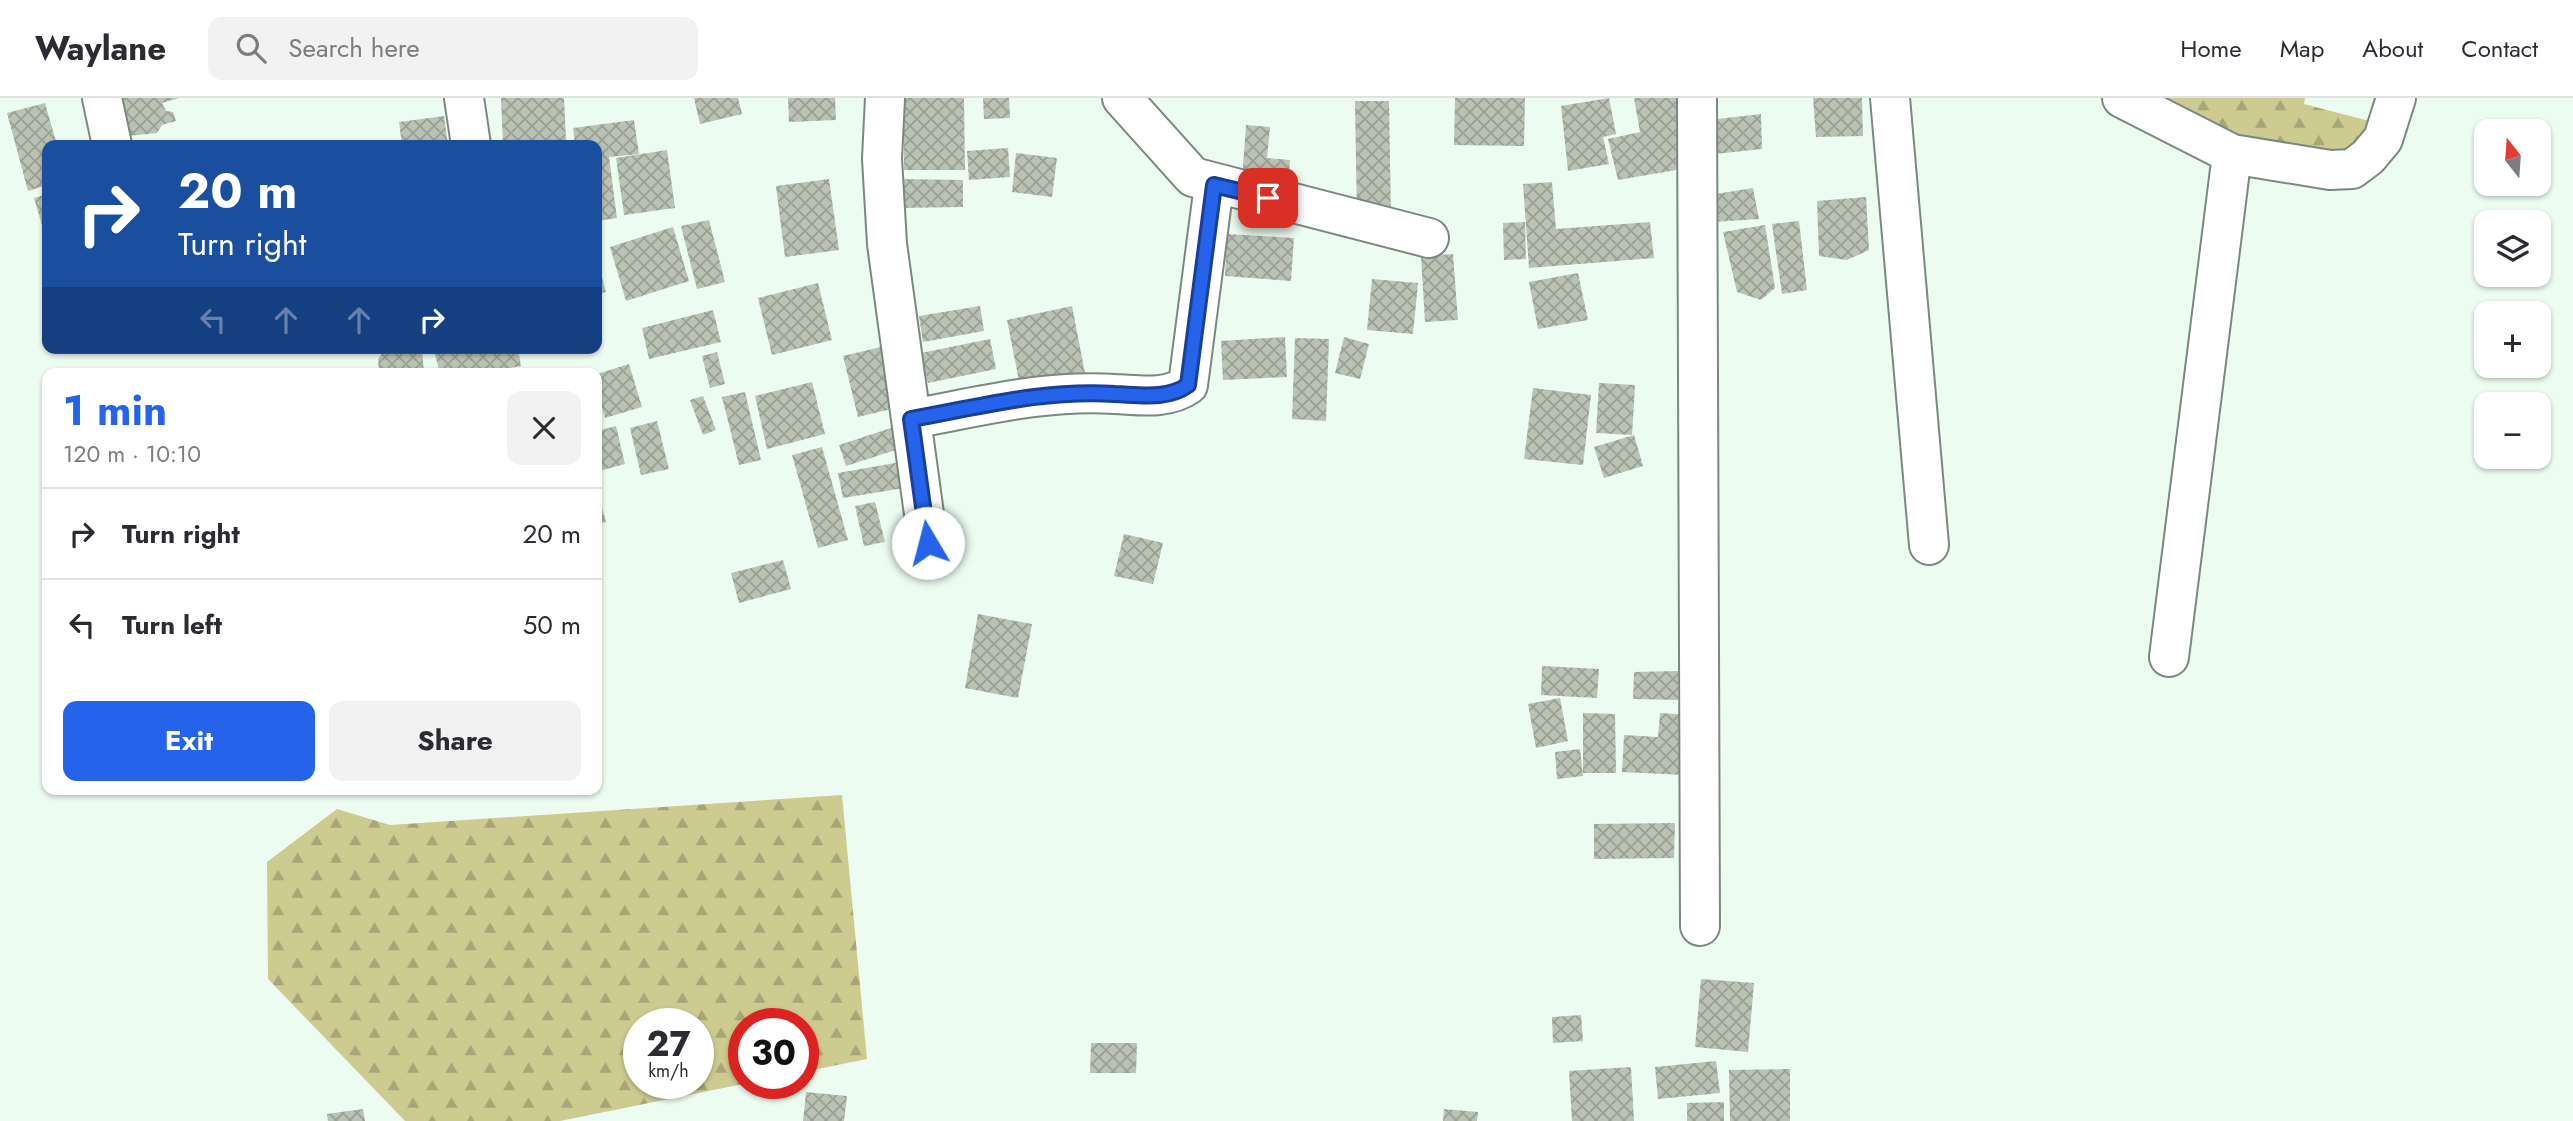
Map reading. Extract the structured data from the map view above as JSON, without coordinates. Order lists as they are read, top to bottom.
{
  "north": "top",
  "page": {
    "header": "Waylane",
    "search": "Search here",
    "nav": [
      "Home",
      "Map",
      "About",
      "Contact"
    ],
    "map_buttons": ["+", "−"],
    "turn": ["20 m", "Turn right"],
    "heading": ["1 min", "120 m · 10:10"],
    "list": [
      {
        "name": "Turn right",
        "value": "20 m"
      },
      {
        "name": "Turn left",
        "value": "50 m"
      }
    ],
    "buttons": ["Exit", "Share"],
    "speed": "27 km/h",
    "limit": "30"
  }
}
